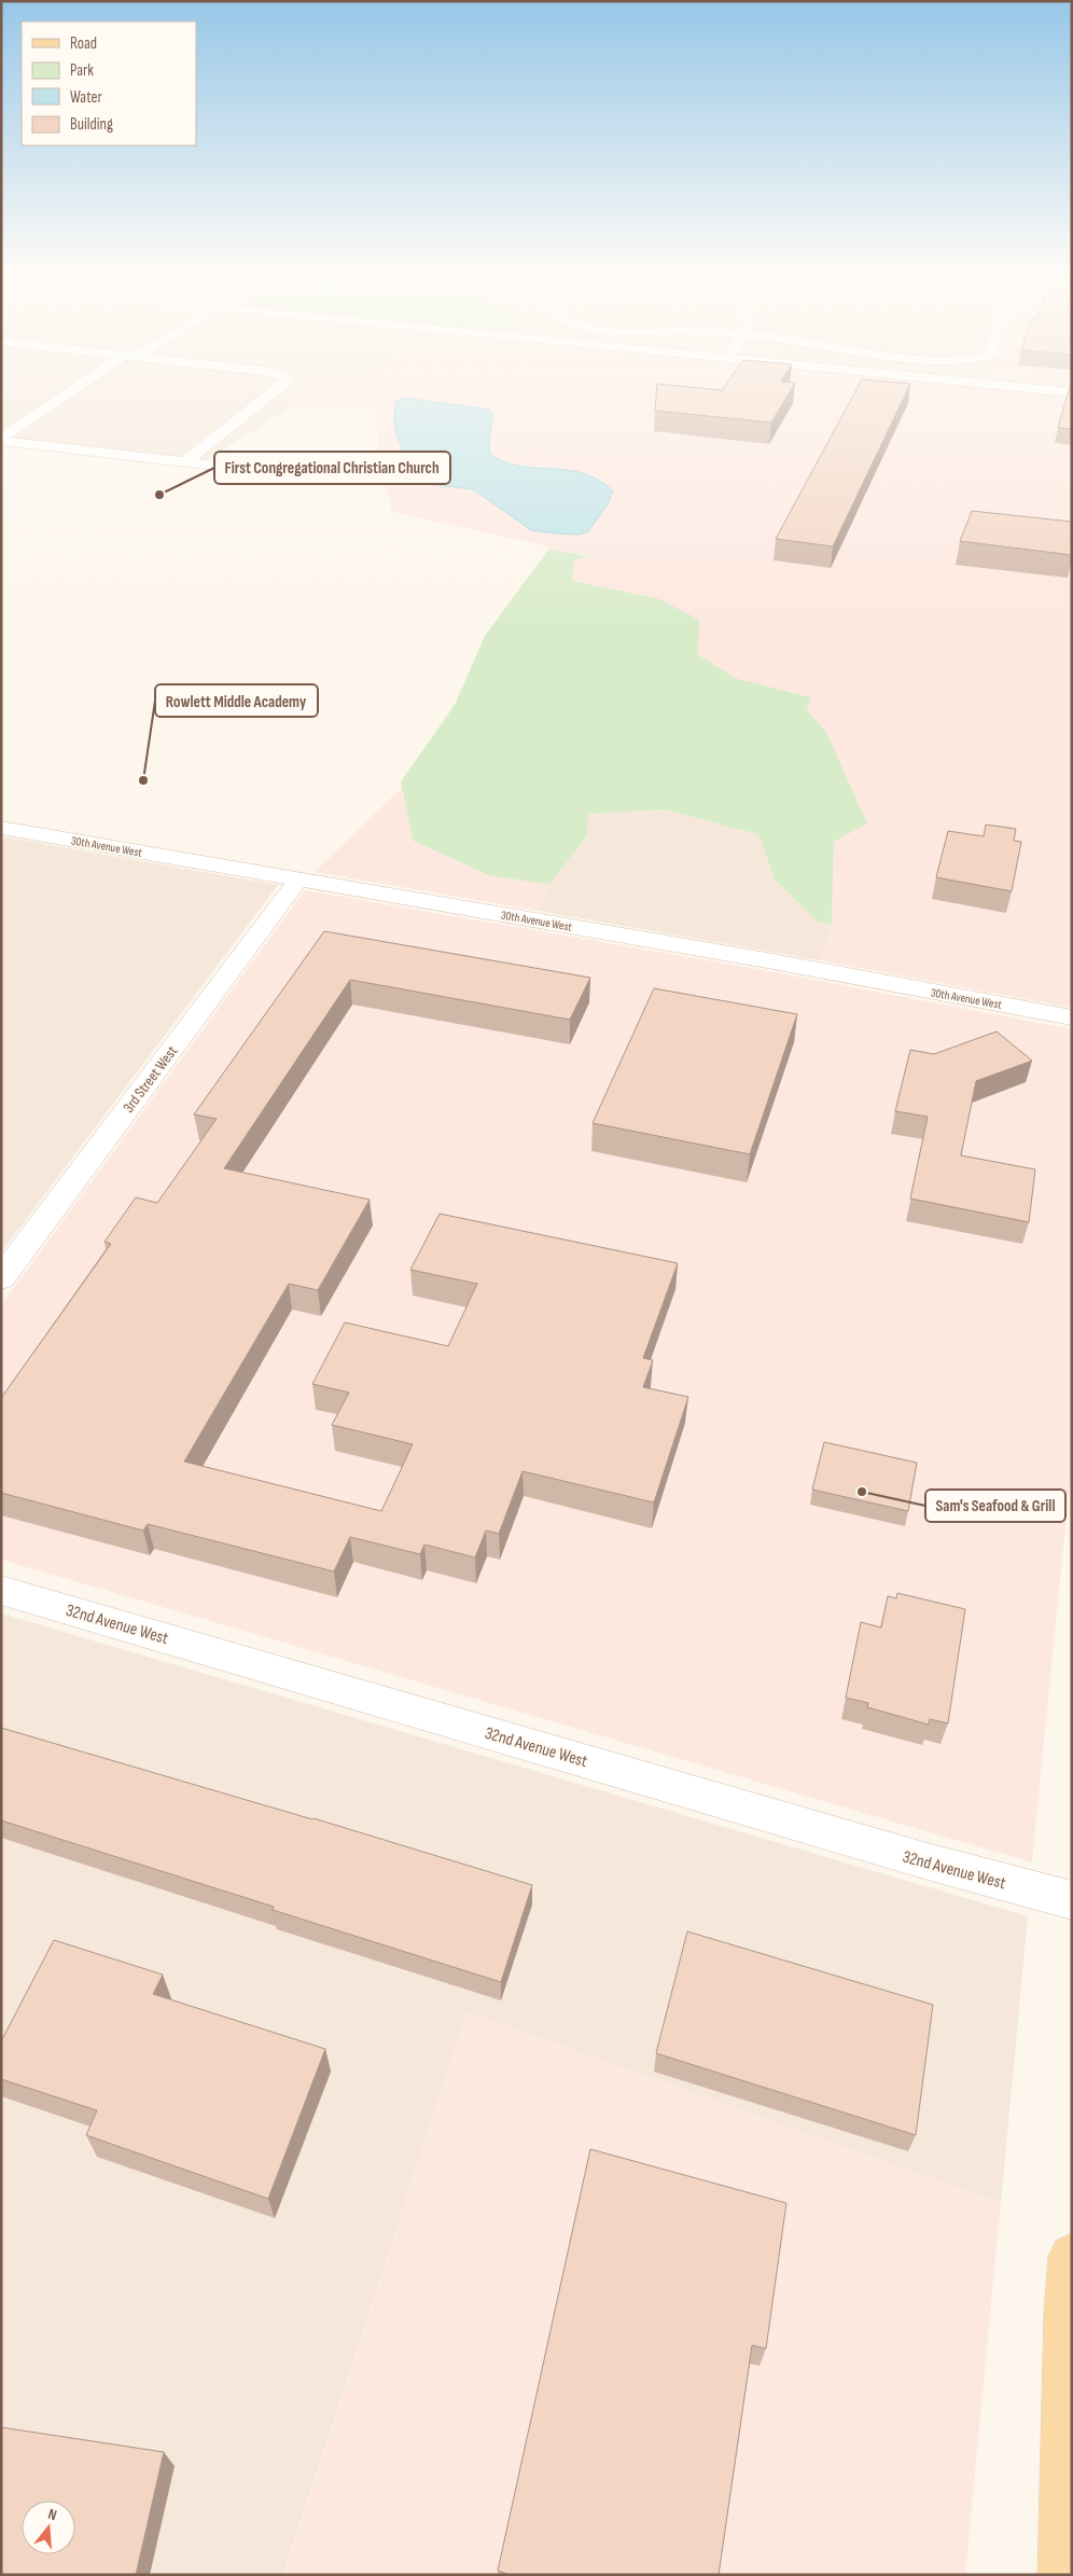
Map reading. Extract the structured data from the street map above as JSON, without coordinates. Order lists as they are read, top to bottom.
{
  "streets": {
    "street": ["30th Avenue West", "3rd Street West", "32nd Avenue West"]
  },
  "crossings": [
    ["30th Avenue West", "3rd Street West"]
  ],
  "places": ["First Congregational Christian Church", "Rowlett Middle Academy", "Sam's Seafood & Grill"],
  "legend": [
    "Road",
    "Park",
    "Water",
    "Building"
  ],
  "north": "top"
}
